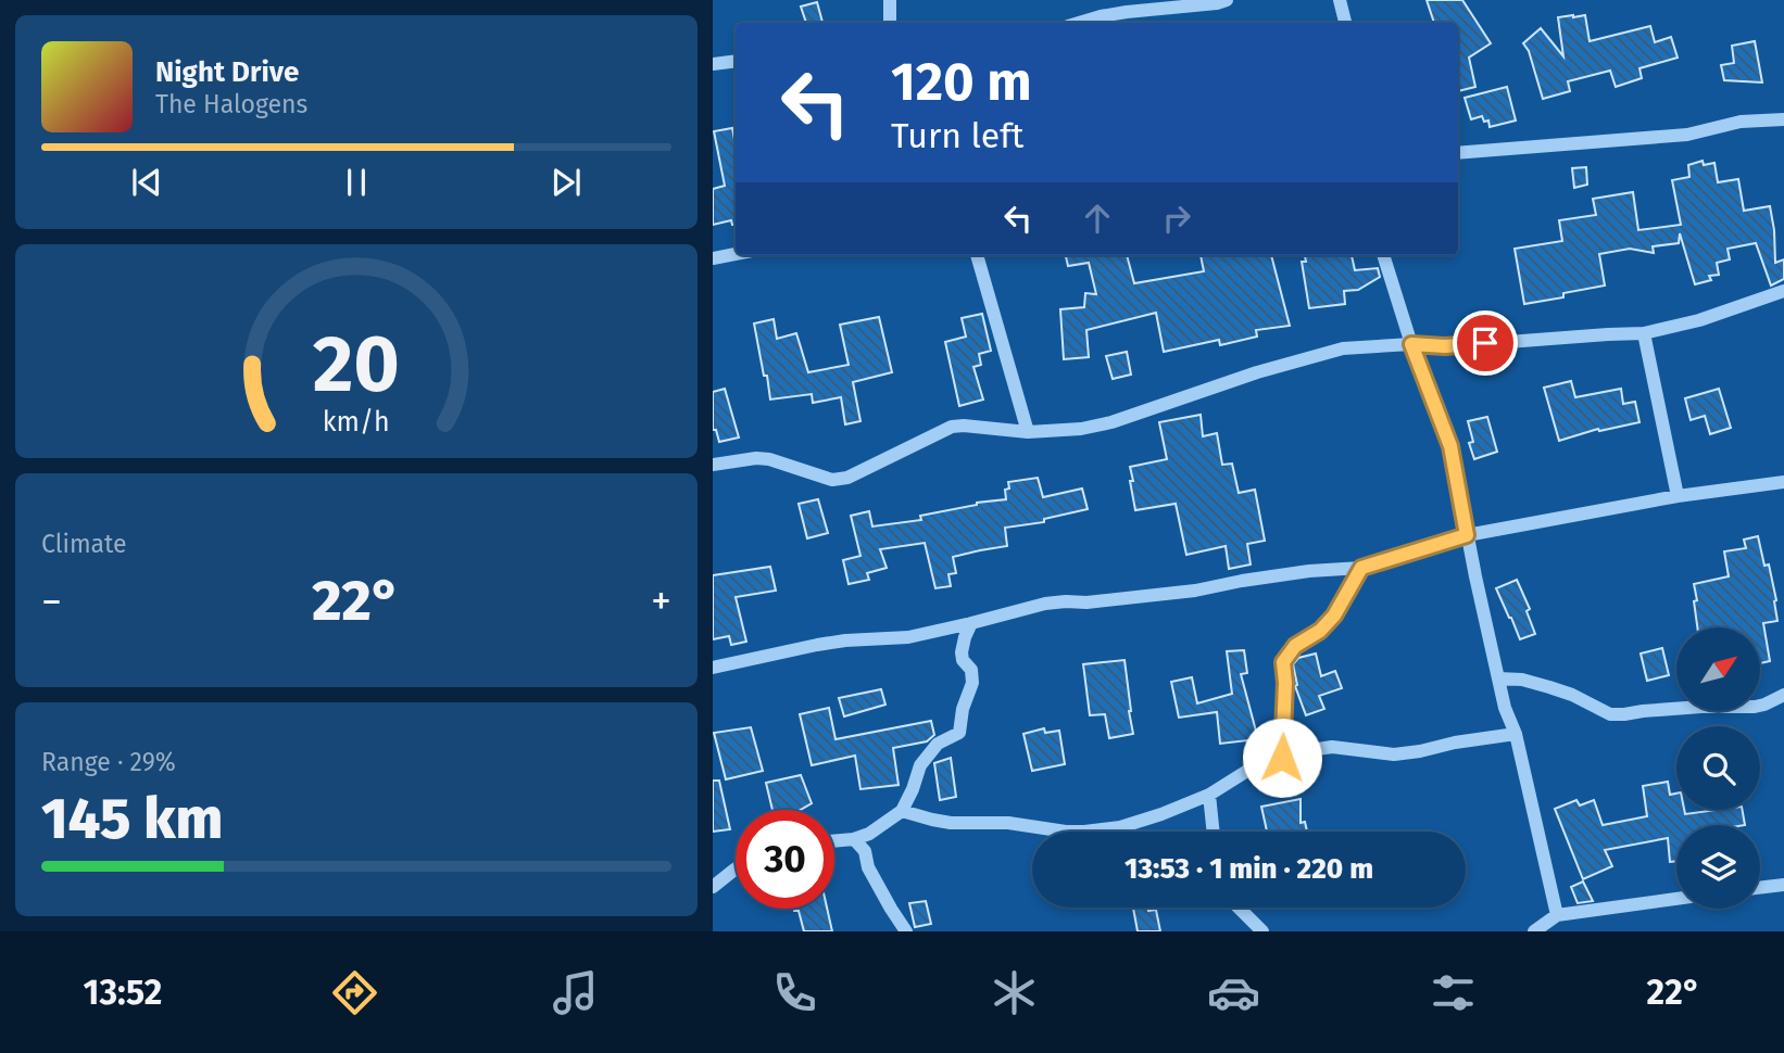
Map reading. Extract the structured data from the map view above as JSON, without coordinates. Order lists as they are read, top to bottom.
{
  "north": "top right",
  "page": {
    "turn": ["120 m", "Turn left"],
    "song": ["Night Drive", "The Halogens"],
    "tile": [
      "Climate",
      ["Range · 29%", "145 km"]
    ],
    "heat": ["−", "22°", "+"],
    "limit": "30",
    "trip": "13:53 · 1 min · 220 m",
    "tabs": ["13:52", "22°"],
    "gauge": ["20", "km/h"]
  }
}
